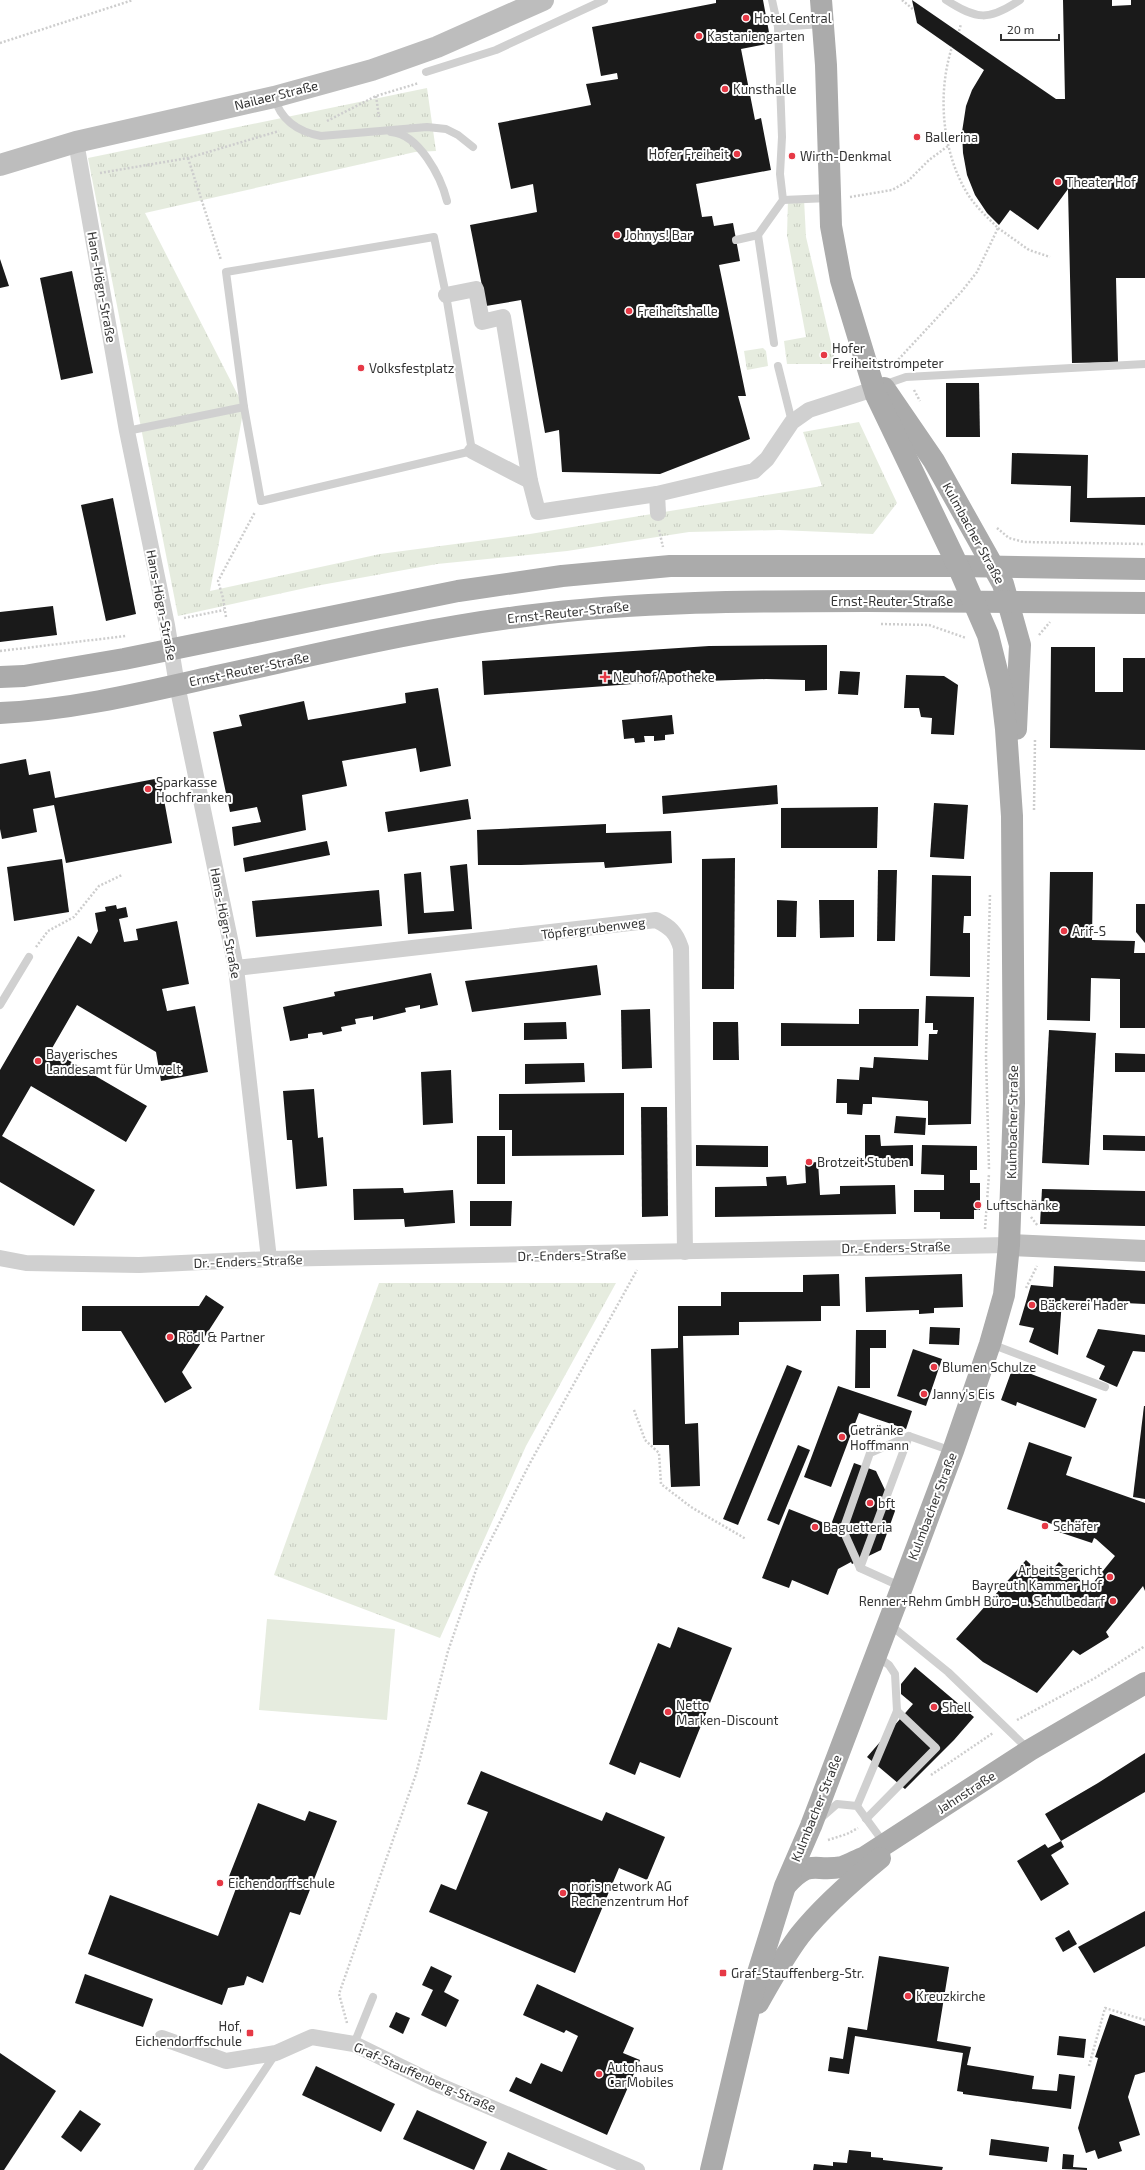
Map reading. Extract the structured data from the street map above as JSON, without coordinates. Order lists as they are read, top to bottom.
{
  "streets": {
    "main road": ["Kulmbacher Straße", "Ernst-Reuter-Straße", "Jahnstraße"],
    "street": [
      "Nailaer Straße",
      "Hans-Högn-Straße",
      "Töpfergrubenweg",
      "Dr.-Enders-Straße",
      "Graf-Stauffenberg-Straße"
    ]
  },
  "crossings": [
    ["Nailaer Straße", "Hans-Högn-Straße"],
    ["Hans-Högn-Straße", "Ernst-Reuter-Straße"],
    ["Hans-Högn-Straße", "Töpfergrubenweg"],
    ["Hans-Högn-Straße", "Dr.-Enders-Straße"],
    ["Kulmbacher Straße", "Ernst-Reuter-Straße"],
    ["Kulmbacher Straße", "Dr.-Enders-Straße"],
    ["Kulmbacher Straße", "Jahnstraße"],
    ["Töpfergrubenweg", "Dr.-Enders-Straße"]
  ],
  "places": {
    "other": [
      "Hotel Central",
      "Kastaniengarten",
      "Kunsthalle",
      "Ballerina",
      "Hofer Freiheit",
      "Wirth-Denkmal",
      "Theater Hof",
      "Johnys! Bar",
      "Freiheitshalle",
      "Hofer Freiheitstrompeter",
      "Volksfestplatz",
      "Sparkasse Hochfranken",
      "Arif-S",
      "Bayerisches Landesamt für Umwelt",
      "Brotzeit Stuben",
      "Luftschänke",
      "Bäckerei Hader",
      "Rödl & Partner",
      "Blumen Schulze",
      "Janny's Eis",
      "Getränke Hoffmann",
      "bft",
      "Schäfer",
      "Baguetteria",
      "Arbeitsgericht Bayreuth Kammer Hof",
      "Renner+Rehm GmbH Büro- u. Schulbedarf",
      "Shell",
      "Netto Marken-Discount",
      "Eichendorffschule",
      "noris network AG Rechenzentrum Hof",
      "Kreuzkirche",
      "Autohaus CarMobiles"
    ],
    "health": ["Neuhof Apotheke"],
    "transit": ["Graf-Stauffenberg-Str.", "Hof, Eichendorffschule"]
  },
  "scale_bar": "20 m"
}
